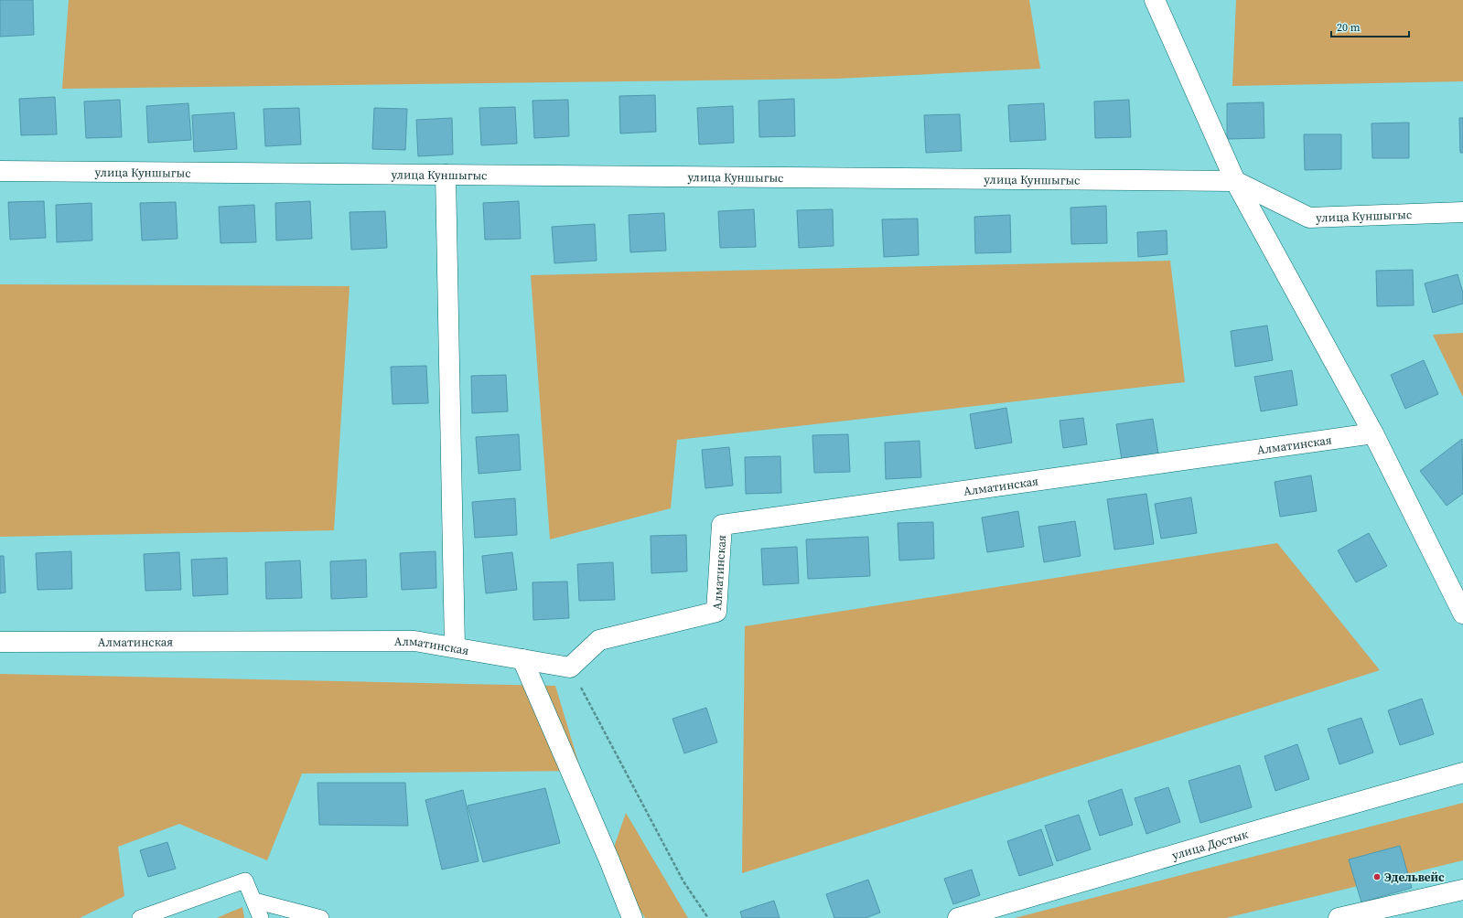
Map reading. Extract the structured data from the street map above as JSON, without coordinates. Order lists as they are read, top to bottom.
{
  "streets": {
    "street": ["улица Куншыгыс", "Алматинская", "улица Достык"]
  },
  "places": ["Эдельвейс"],
  "scale_bar": "20 m"
}
